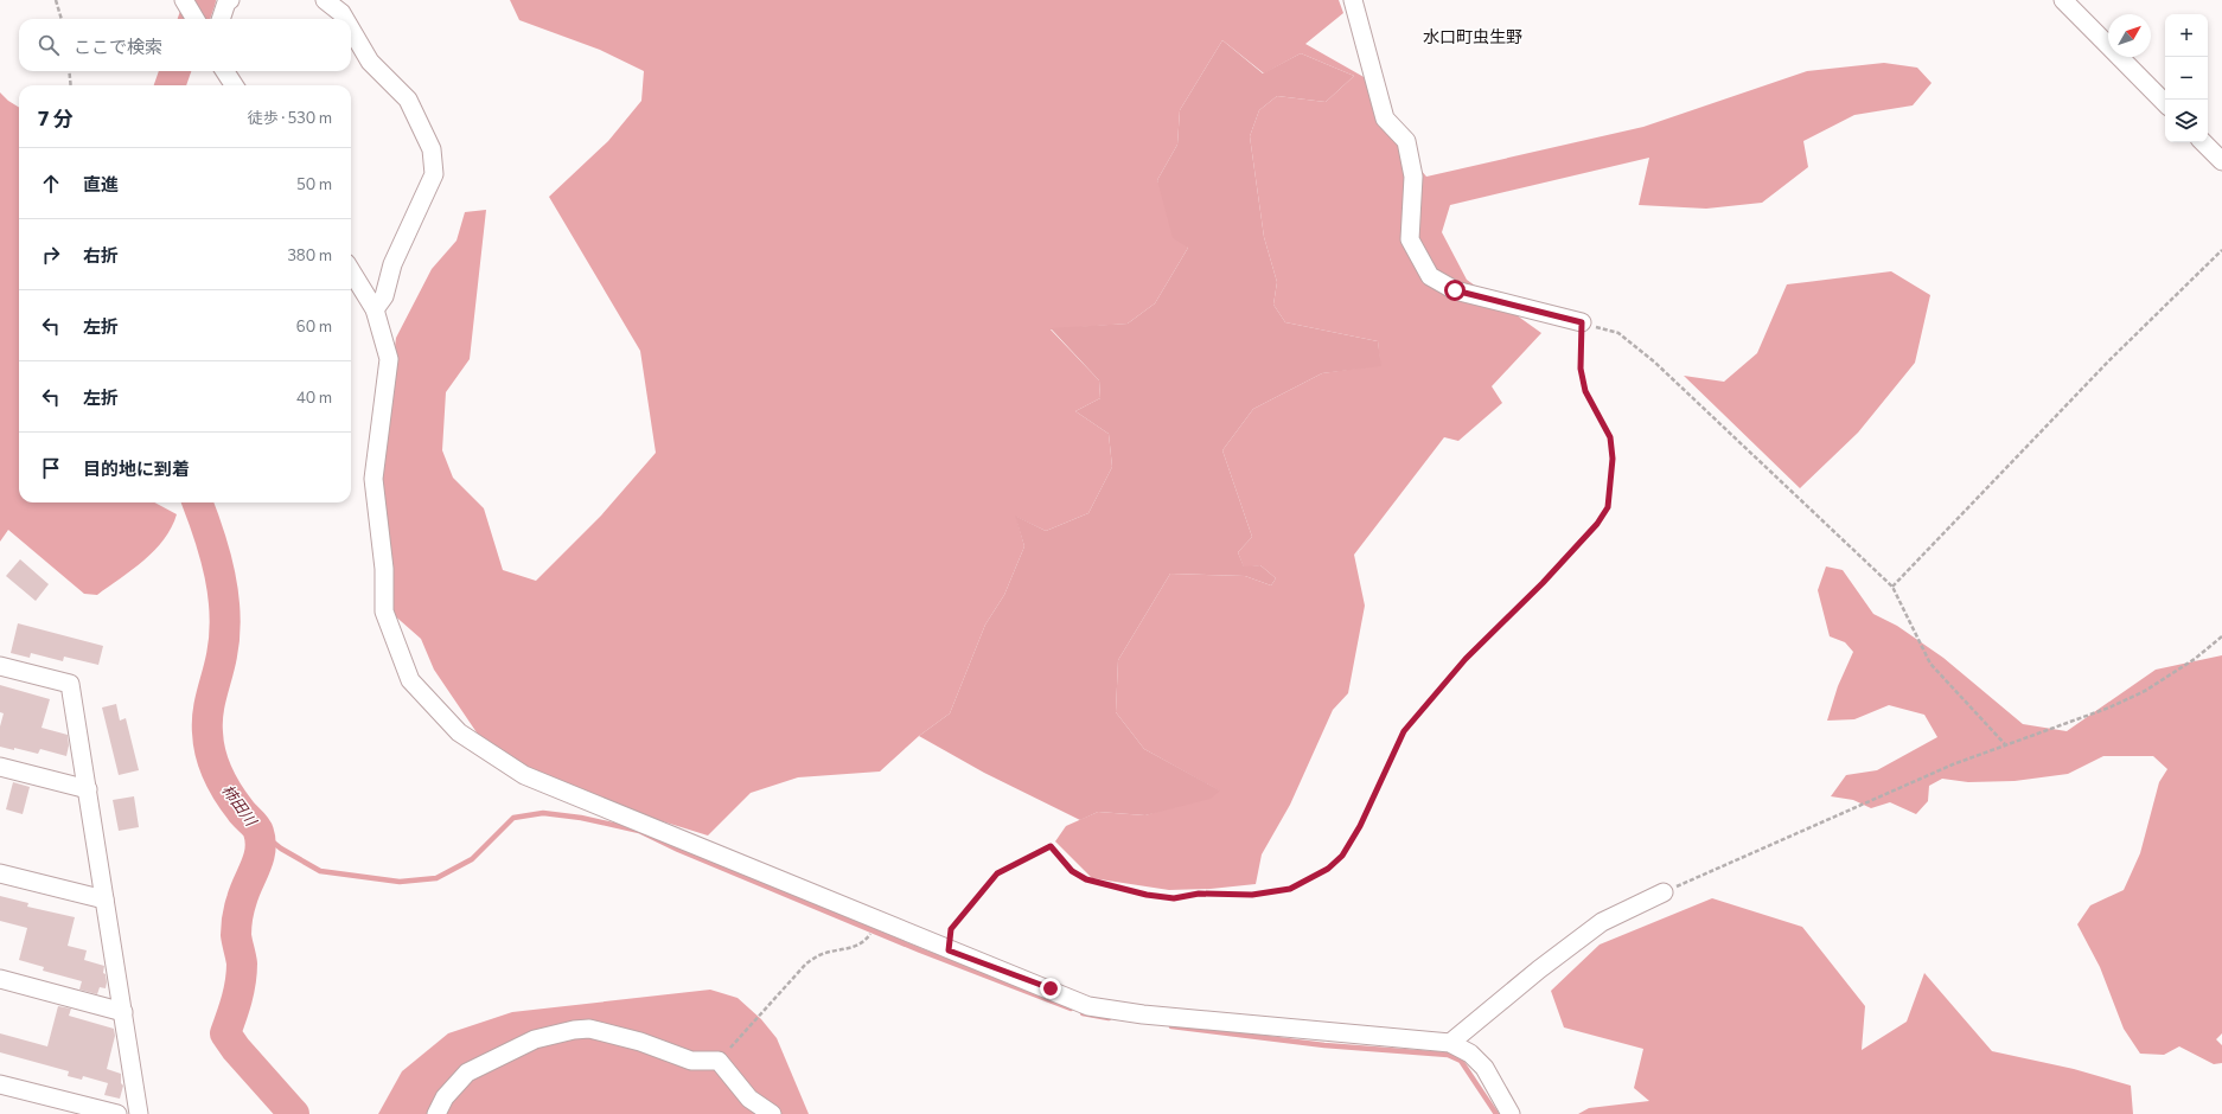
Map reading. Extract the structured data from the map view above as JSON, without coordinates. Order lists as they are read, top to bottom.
{
  "districts": ["水口町虫生野"],
  "water": ["柿田川"],
  "north": "top right",
  "page": {
    "map_buttons": ["+", "−"],
    "search": "ここで検索",
    "heading": ["7 分", "徒歩 · 530 m"],
    "list": [
      ["直進", "50 m"],
      ["右折", "380 m"],
      ["左折", "60 m"],
      ["左折", "40 m"],
      "目的地に到着"
    ]
  }
}
